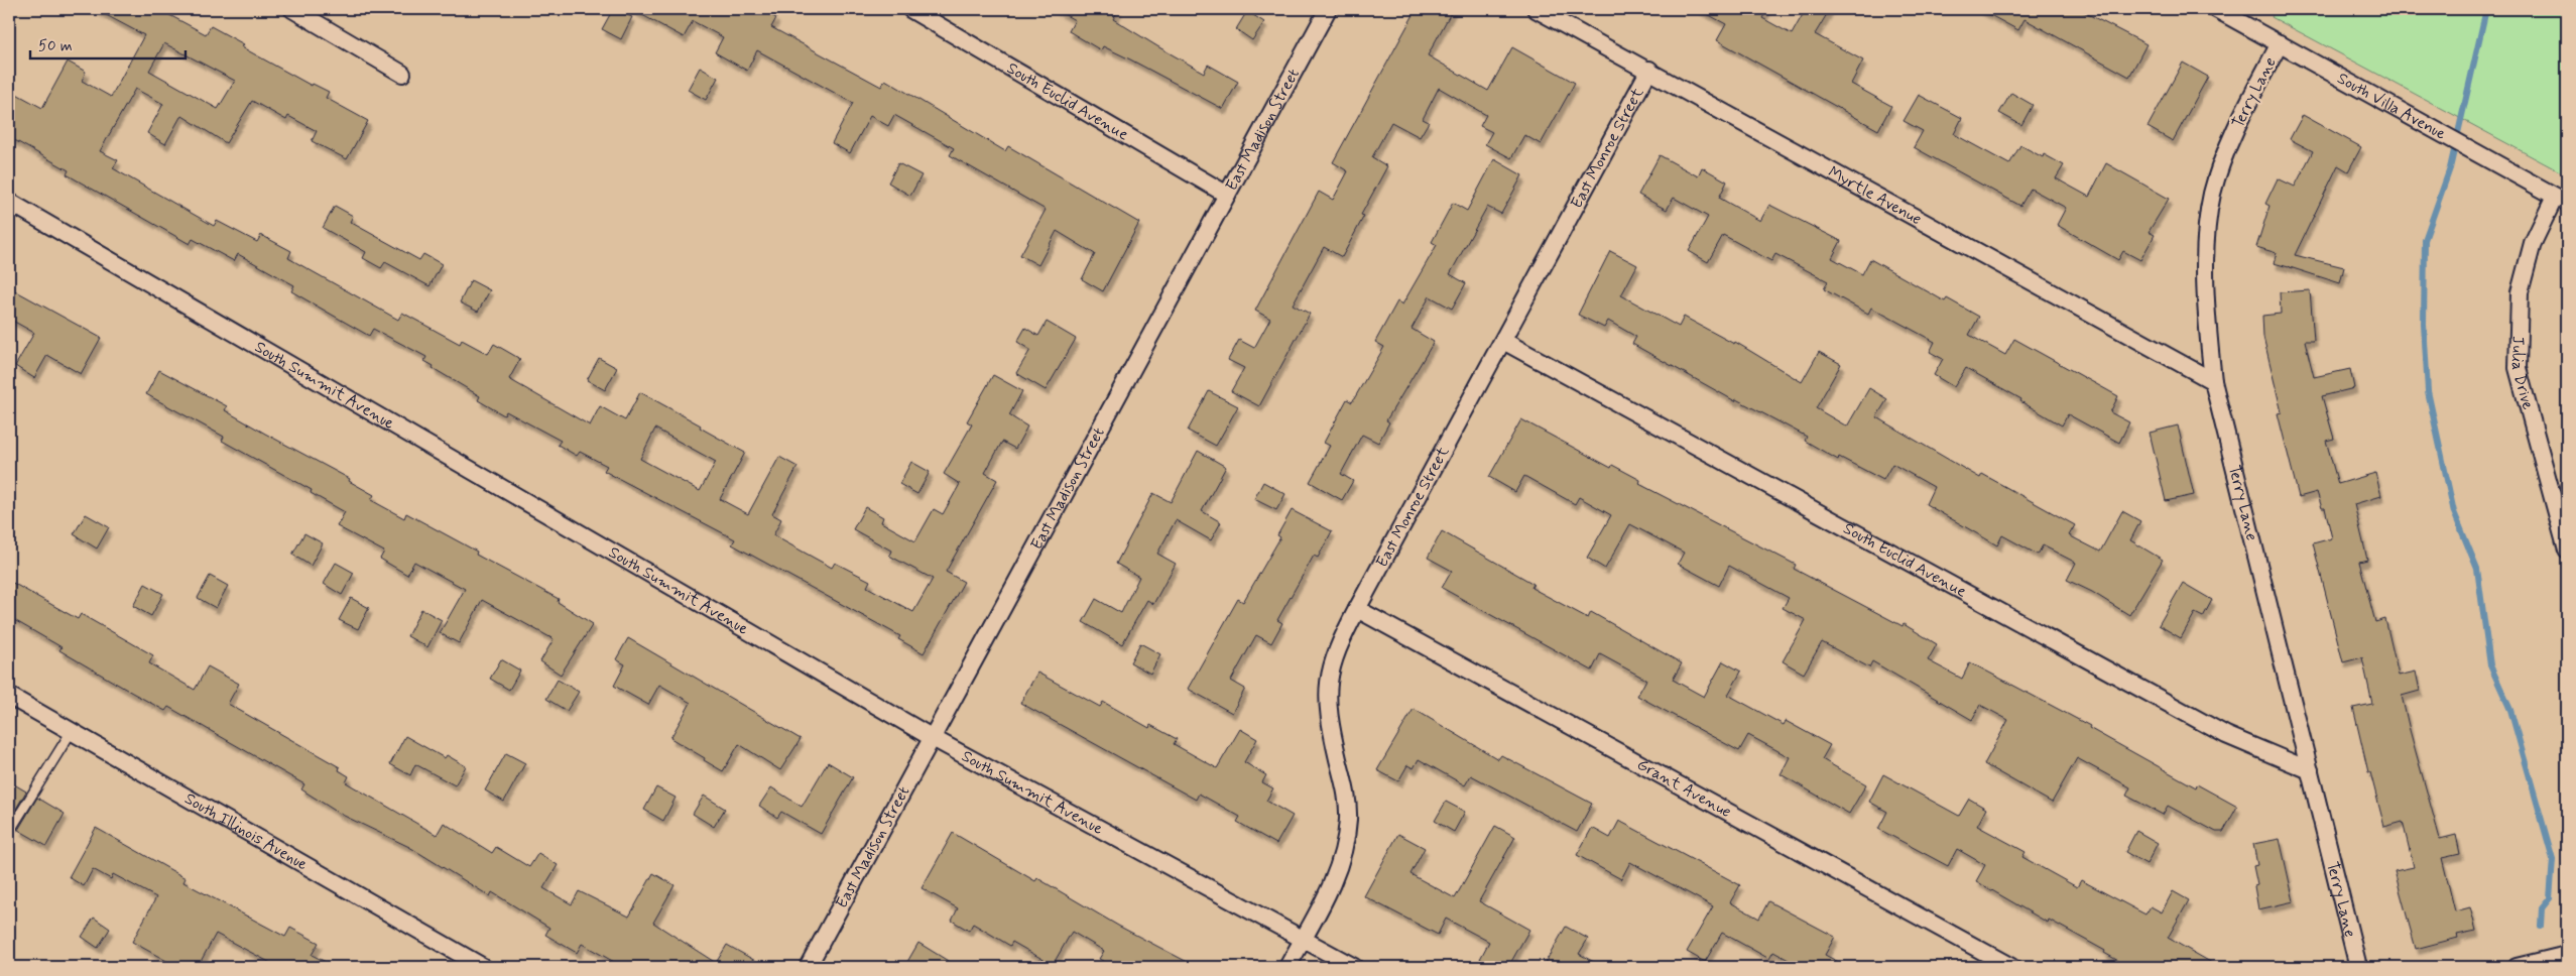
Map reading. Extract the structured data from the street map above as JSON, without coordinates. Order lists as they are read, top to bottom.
{
  "streets": {
    "street": [
      "Terry Lane",
      "South Euclid Avenue",
      "South Villa Avenue",
      "East Madison Street",
      "East Monroe Street",
      "Myrtle Avenue",
      "Julia Drive",
      "South Summit Avenue",
      "Grant Avenue",
      "South Illinois Avenue"
    ]
  },
  "crossings": [
    ["Terry Lane", "South Euclid Avenue"],
    ["Terry Lane", "South Villa Avenue"],
    ["Terry Lane", "Myrtle Avenue"],
    ["South Euclid Avenue", "East Madison Street"],
    ["South Euclid Avenue", "East Monroe Street"],
    ["South Villa Avenue", "Julia Drive"],
    ["East Madison Street", "South Summit Avenue"],
    ["East Monroe Street", "Myrtle Avenue"],
    ["East Monroe Street", "South Summit Avenue"],
    ["East Monroe Street", "Grant Avenue"]
  ],
  "scale_bar": "50 m"
}
